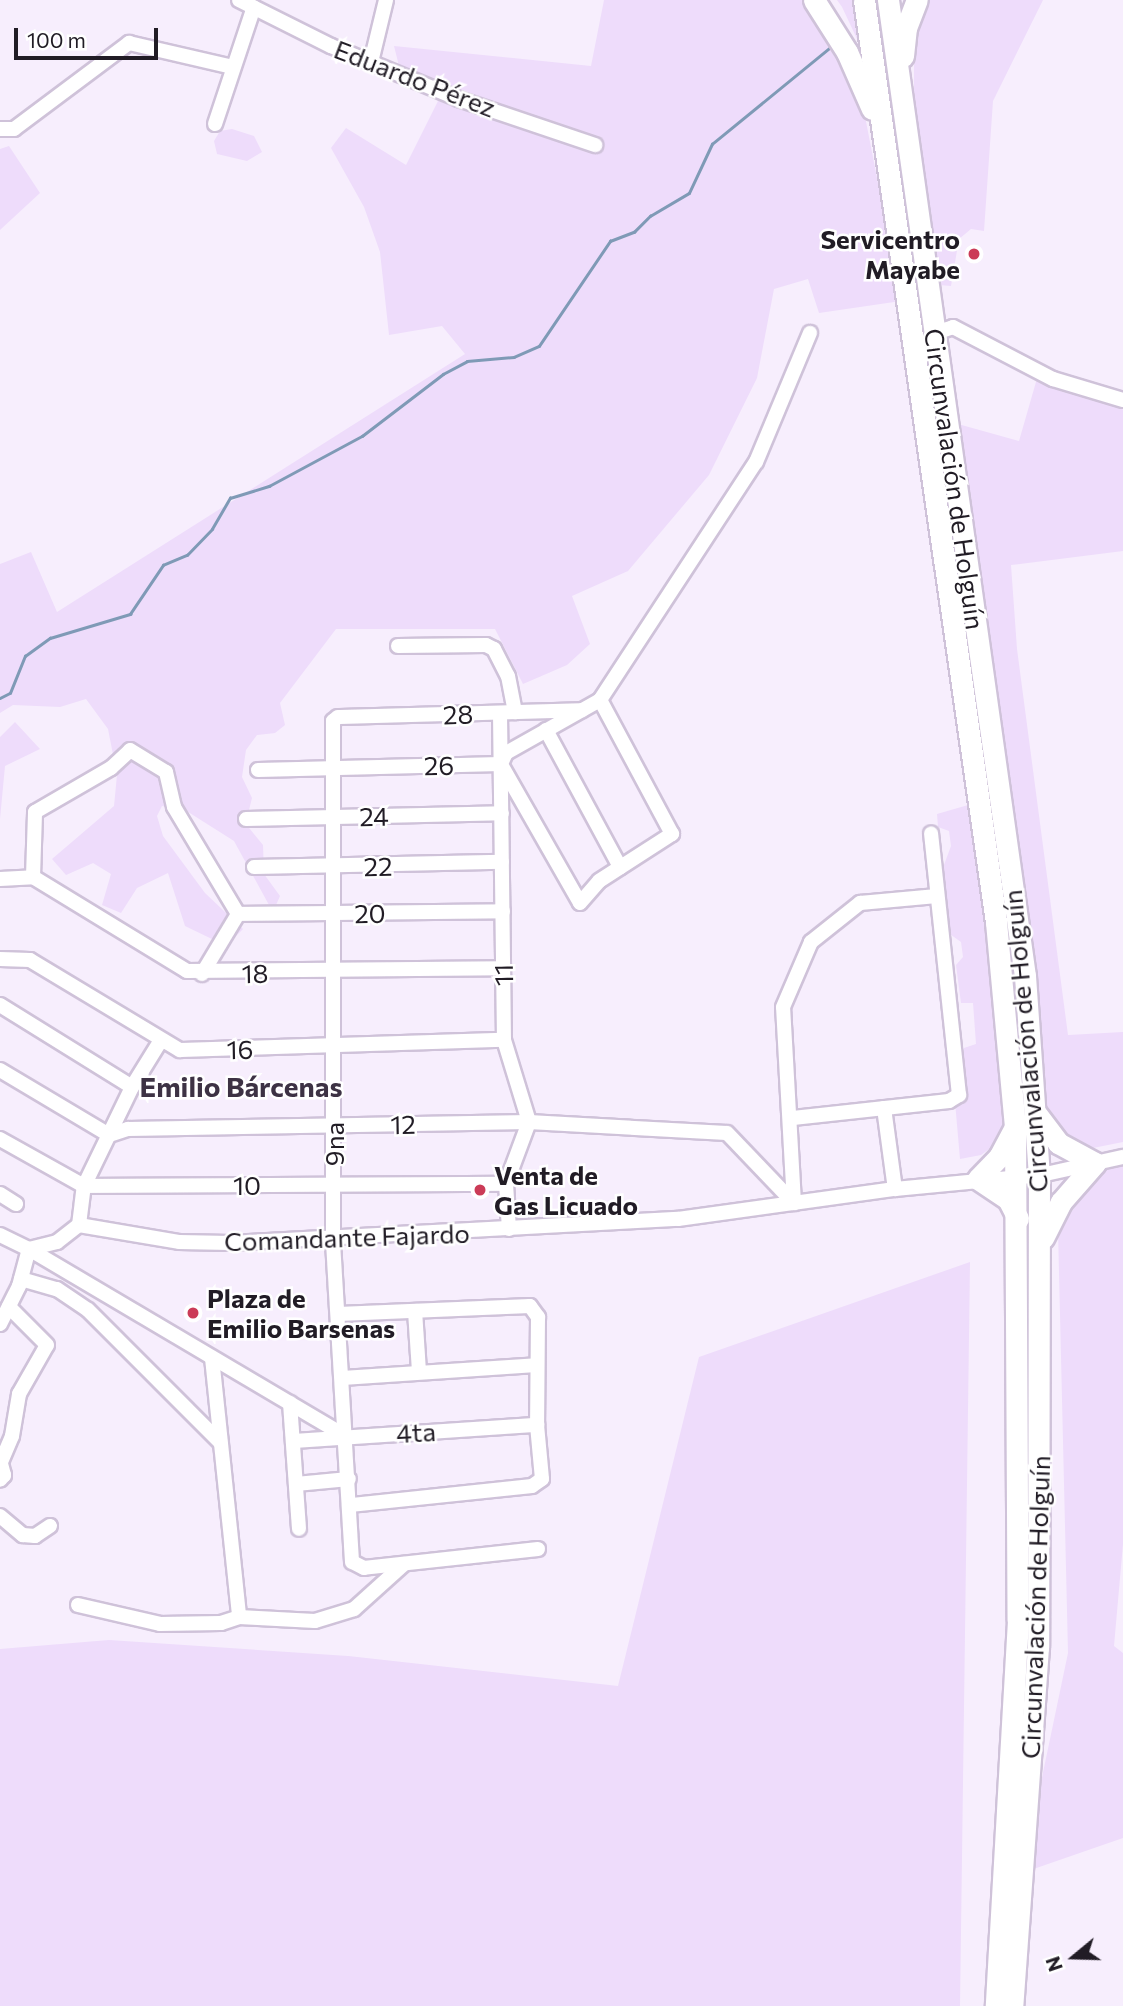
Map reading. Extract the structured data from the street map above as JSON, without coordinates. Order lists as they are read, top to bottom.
{
  "streets": {
    "highway": ["Circunvalación de Holguín"],
    "street": [
      "Eduardo Pérez",
      "28",
      "26",
      "24",
      "22",
      "20",
      "18",
      "11",
      "16",
      "12",
      "9na",
      "10",
      "Comandante Fajardo",
      "4ta"
    ]
  },
  "crossings": [
    ["Circunvalación de Holguín", "Comandante Fajardo"],
    ["28", "11"],
    ["28", "9na"],
    ["26", "11"],
    ["26", "9na"],
    ["24", "11"],
    ["24", "9na"],
    ["22", "11"],
    ["22", "9na"],
    ["20", "11"],
    ["20", "9na"],
    ["18", "11"],
    ["18", "9na"],
    ["11", "16"],
    ["11", "12"],
    ["16", "9na"],
    ["12", "9na"],
    ["12", "Comandante Fajardo"],
    ["9na", "10"],
    ["9na", "Comandante Fajardo"],
    ["9na", "4ta"]
  ],
  "districts": ["Emilio Bárcenas"],
  "places": ["Servicentro Mayabe", "Venta de Gas Licuado", "Plaza de Emilio Barsenas"],
  "scale_bar": "100 m",
  "north": "left"
}
